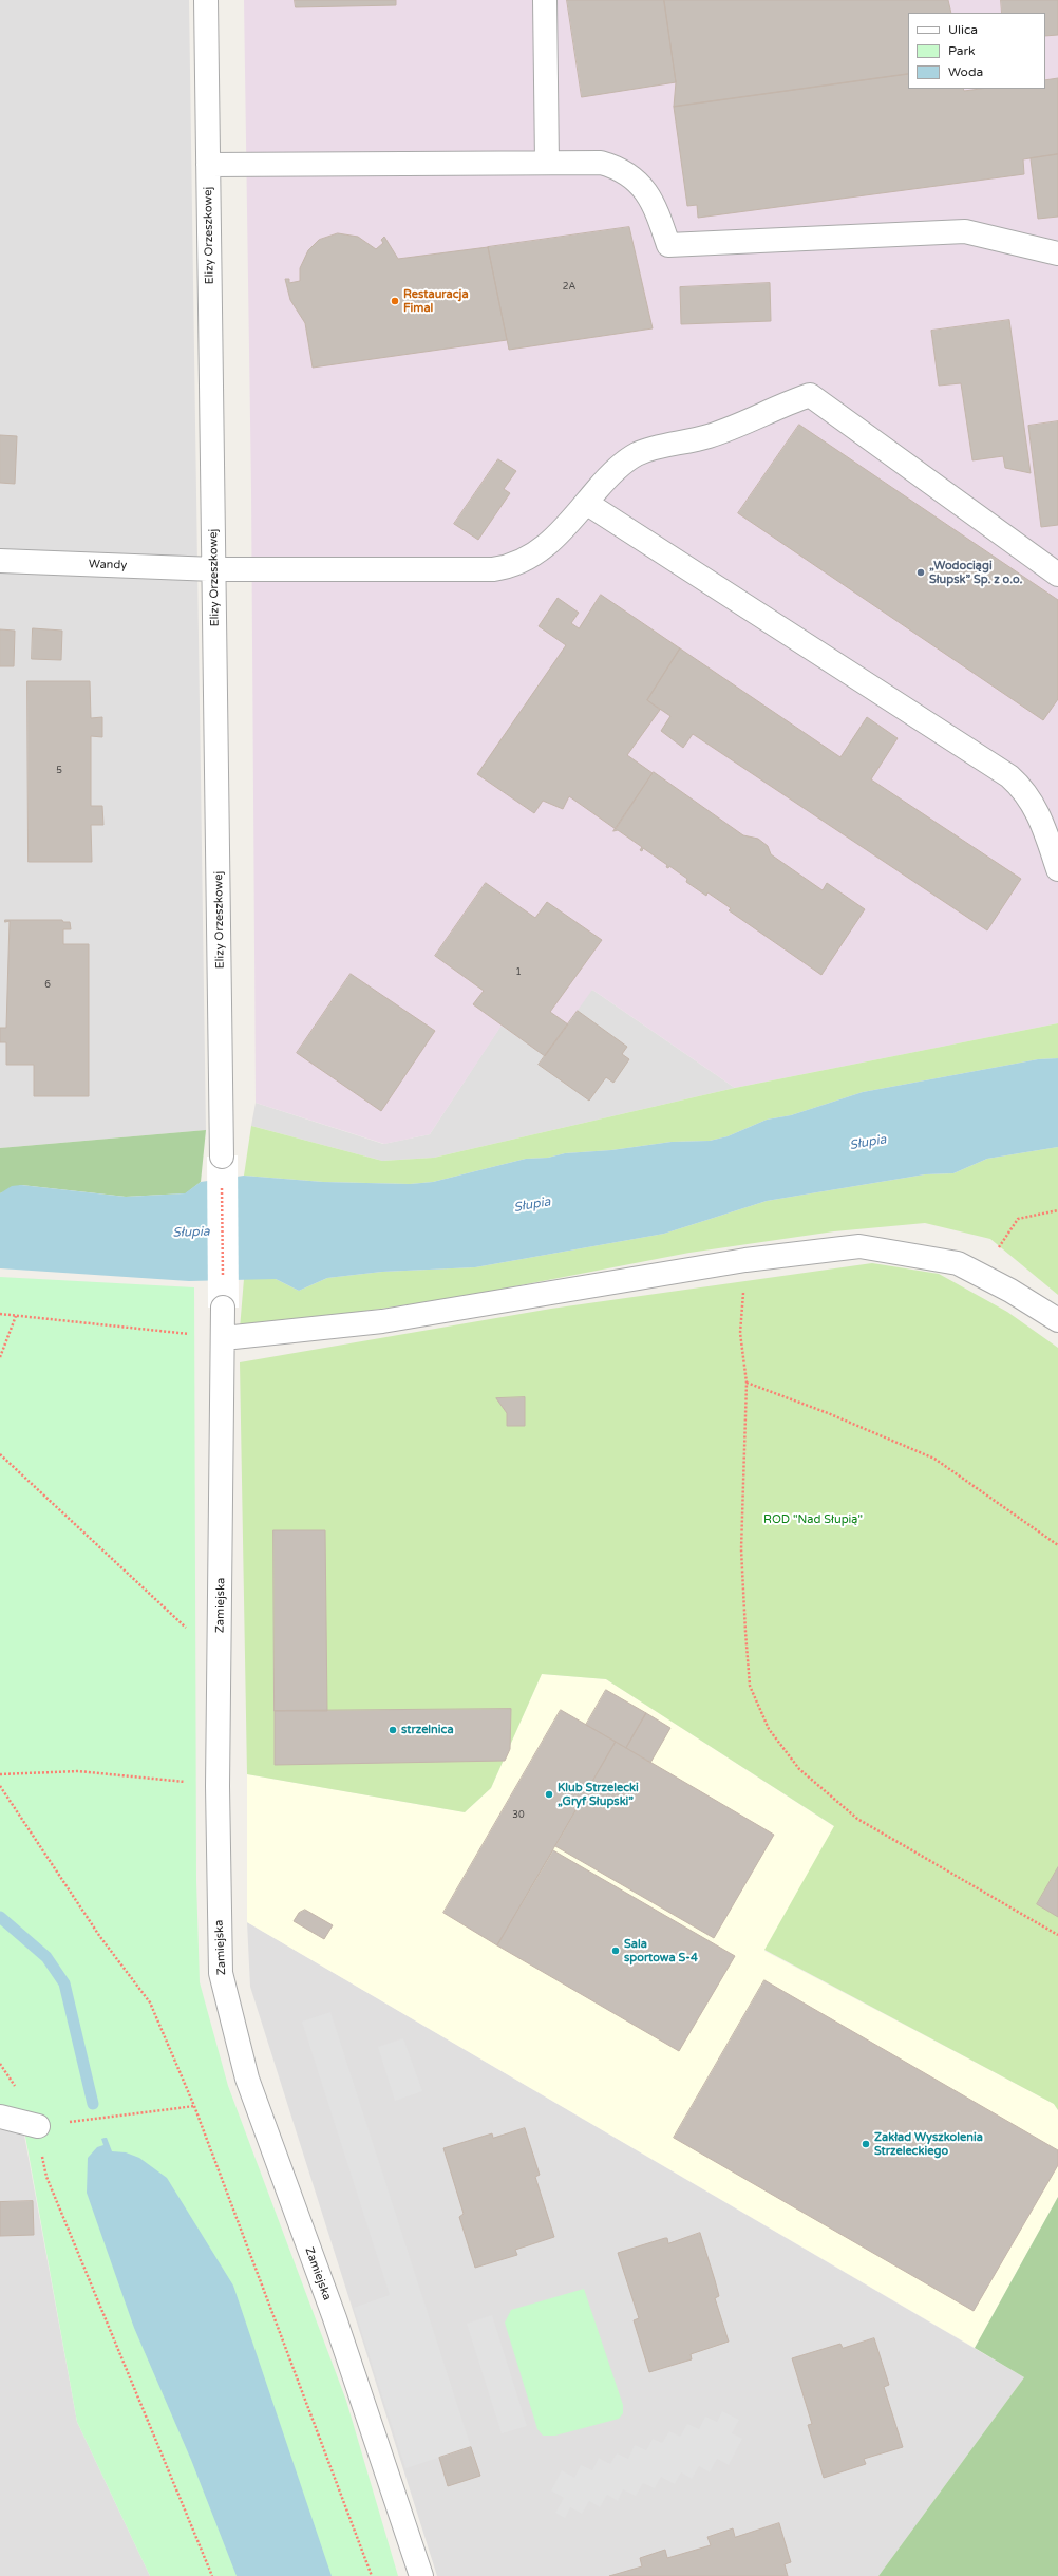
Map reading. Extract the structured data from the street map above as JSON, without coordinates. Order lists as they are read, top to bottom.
{
  "streets": {
    "street": ["Elizy Orzeszkowej", "Wandy", "Zamiejska"]
  },
  "crossings": [
    ["Elizy Orzeszkowej", "Wandy"]
  ],
  "water": ["Słupia"],
  "parks": ["ROD \"Nad Słupią\""],
  "places": [
    "Restauracja Fimal",
    "„Wodociągi Słupsk” Sp. z o.o.",
    "strzelnica",
    "Klub Strzelecki „Gryf Słupski”",
    "Sala sportowa S-4",
    "Zakład Wyszkolenia Strzeleckiego"
  ],
  "house_numbers": [
    "2A",
    "5",
    "1",
    "6",
    "30"
  ],
  "legend": ["Ulica", "Park", "Woda"]
}
